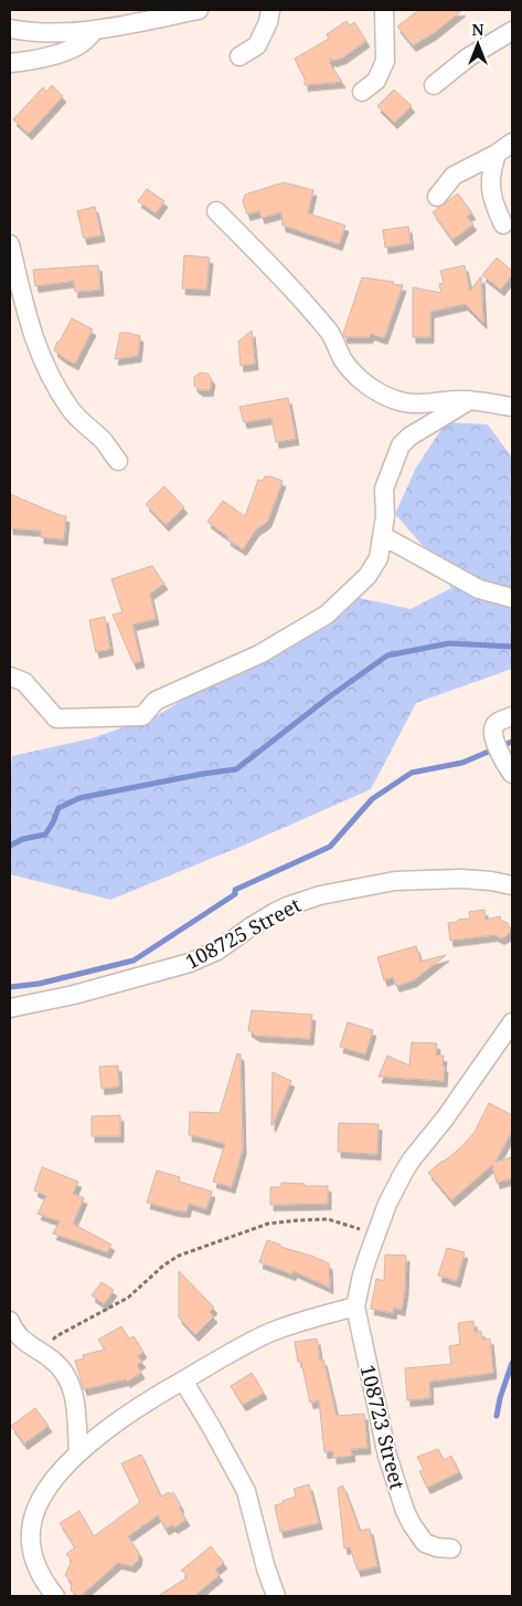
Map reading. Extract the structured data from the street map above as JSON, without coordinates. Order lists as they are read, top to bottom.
{
  "streets": {
    "street": ["108725 Street", "108723 Street"]
  },
  "north": "top"
}
